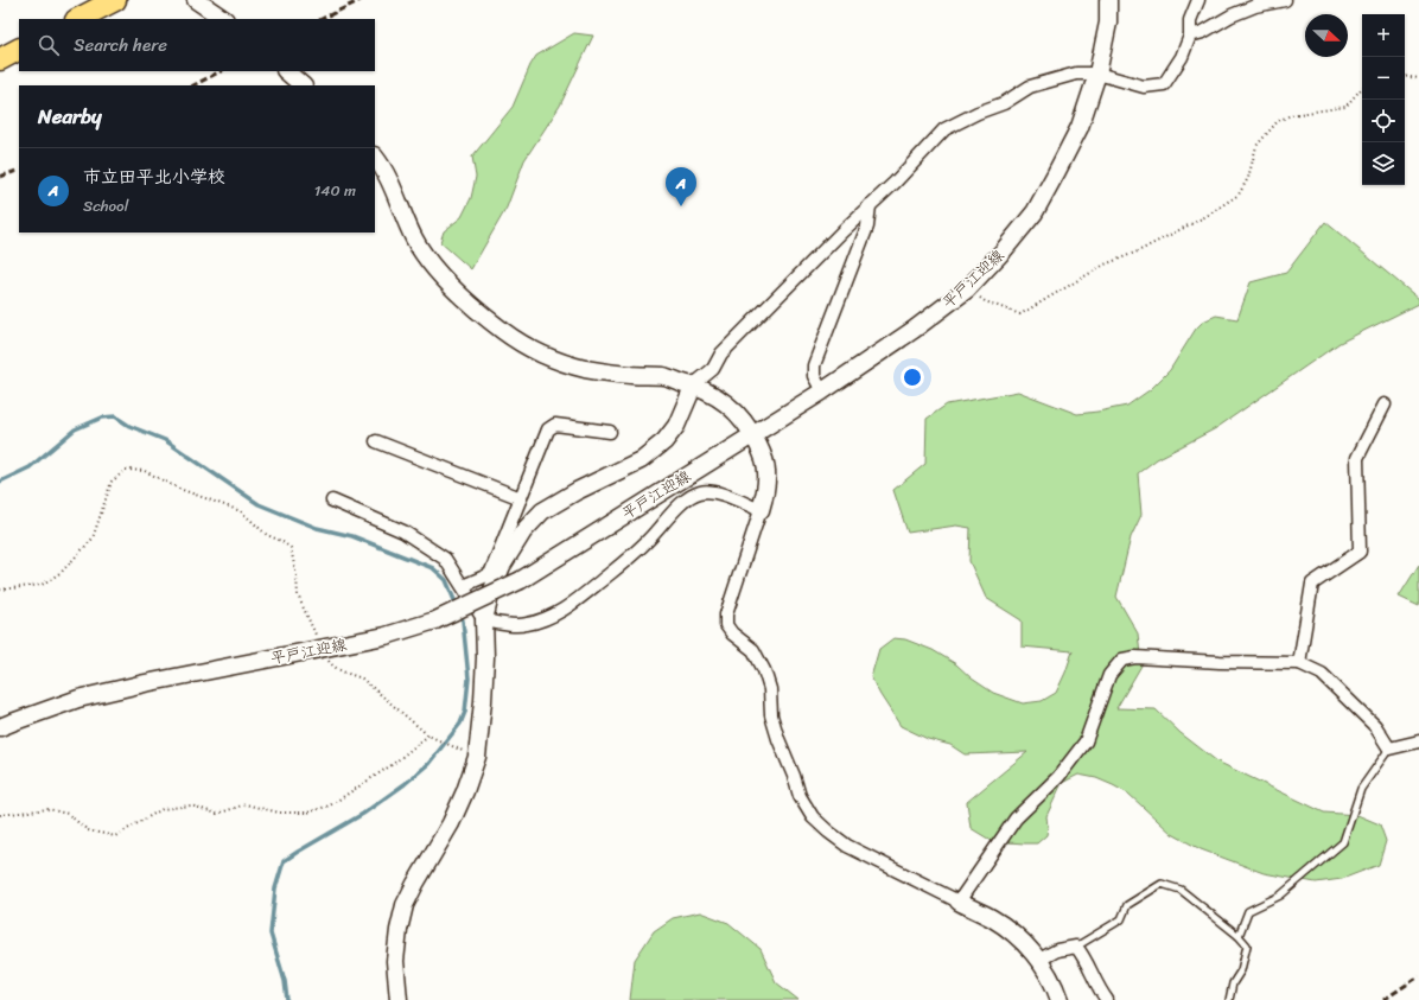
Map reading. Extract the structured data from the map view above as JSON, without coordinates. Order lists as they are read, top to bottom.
{
  "streets": {
    "street": ["平戸江迎線"]
  },
  "north": "right",
  "page": {
    "map_buttons": ["+", "−"],
    "search": "Search here",
    "heading": "Nearby",
    "list": [
      {
        "mark": "A",
        "name": "市立田平北小学校",
        "note": "School",
        "value": "140 m"
      }
    ],
    "pins": "A"
  }
}
